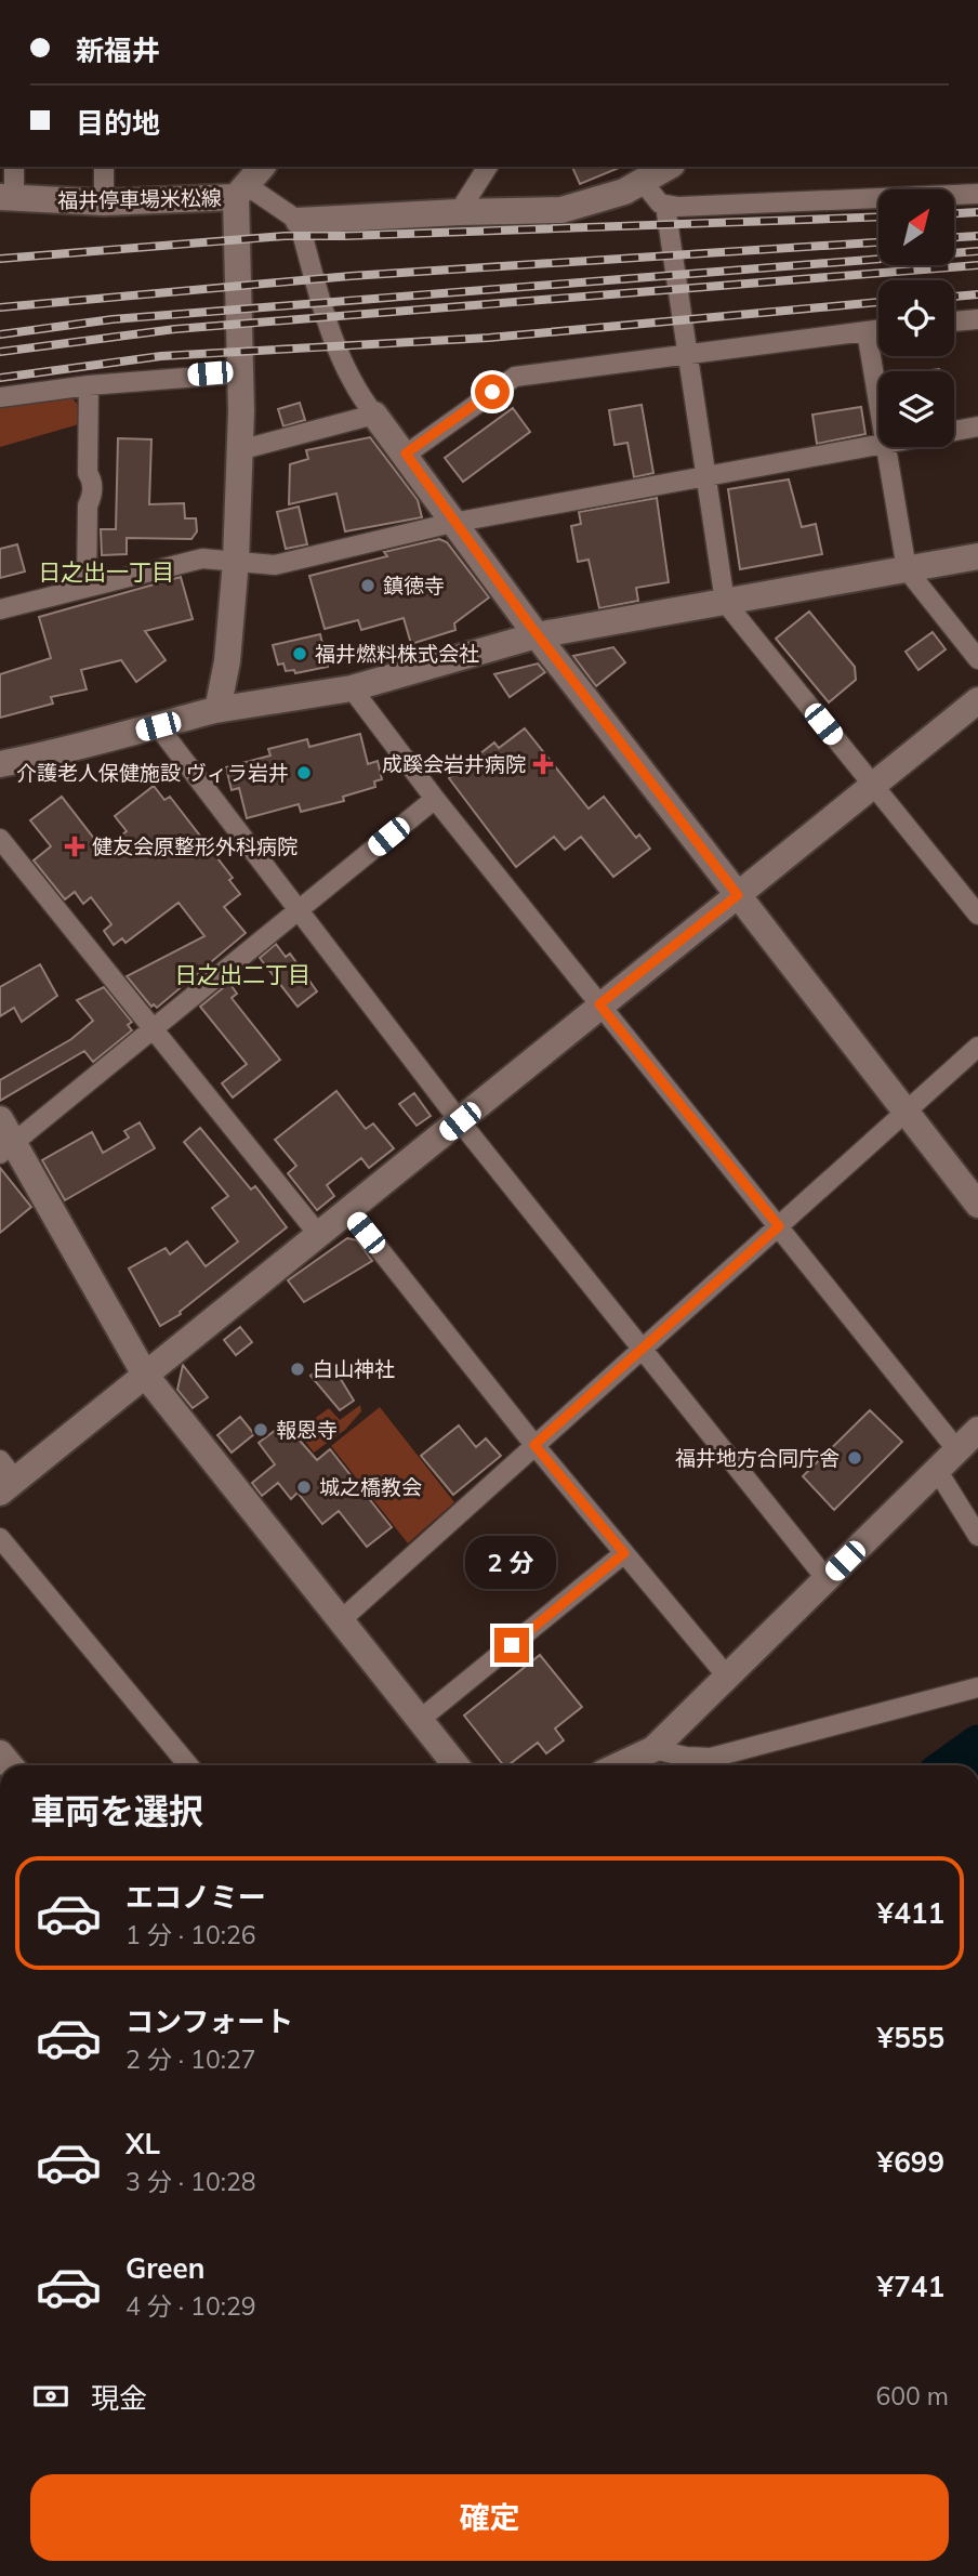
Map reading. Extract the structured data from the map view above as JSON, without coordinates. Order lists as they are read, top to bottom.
{
  "streets": {
    "street": ["福井停車場米松線"]
  },
  "districts": ["日之出一丁目", "日之出二丁目"],
  "places": {
    "other": [
      "鎮徳寺",
      "福井燃料株式会社",
      "介護老人保健施設 ヴィラ岩井",
      "白山神社",
      "報恩寺",
      "福井地方合同庁舎",
      "城之橋教会"
    ],
    "health": ["成蹊会岩井病院", "健友会原整形外科病院"]
  },
  "north": "top right",
  "page": {
    "banner": ["新福井", "目的地"],
    "bubble": "2 分",
    "heading": "車両を選択",
    "list": [
      {
        "name": "エコノミー",
        "note": "1 分 · 10:26",
        "value": "¥411"
      },
      {
        "name": "コンフォート",
        "note": "2 分 · 10:27",
        "value": "¥555"
      },
      {
        "name": "XL",
        "note": "3 分 · 10:28",
        "value": "¥699"
      },
      {
        "name": "Green",
        "note": "4 分 · 10:29",
        "value": "¥741"
      }
    ],
    "pay": ["現金", "600 m"],
    "buttons": "確定"
  }
}
